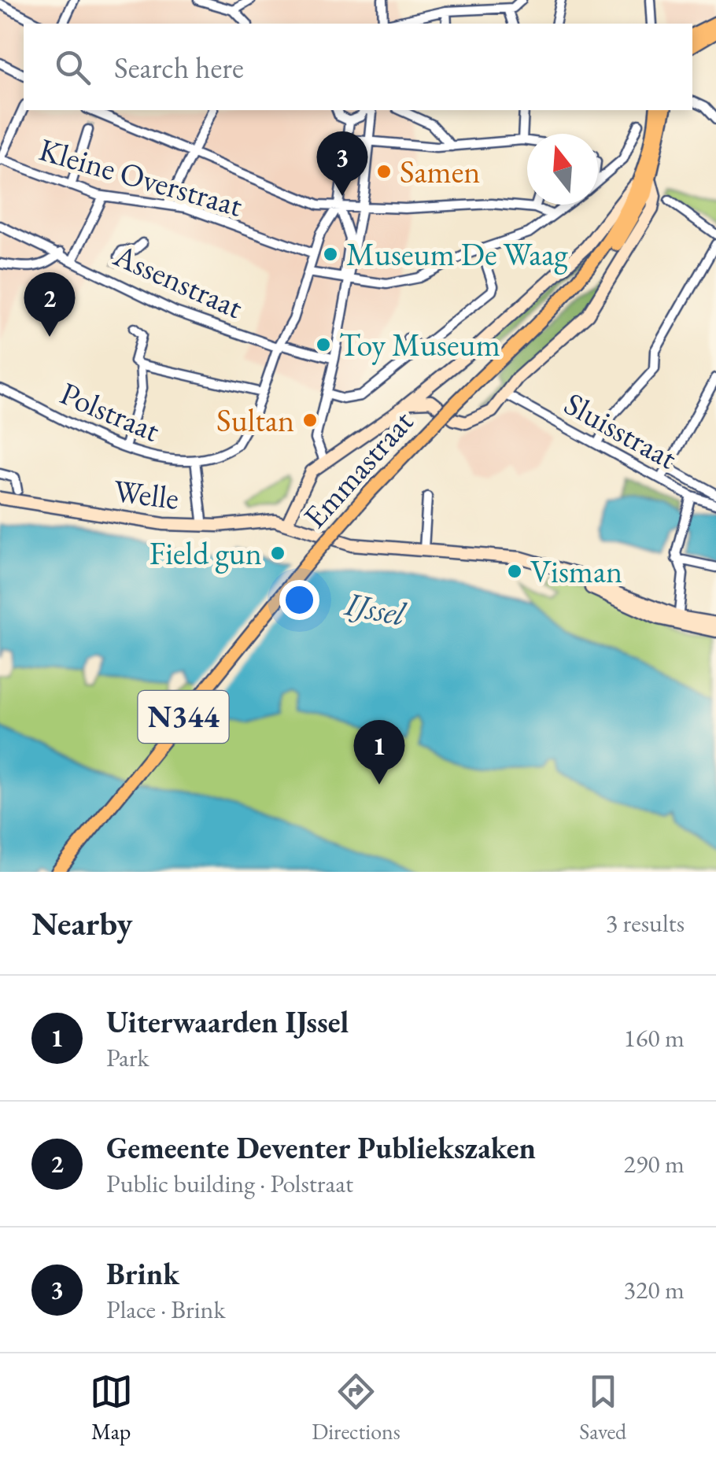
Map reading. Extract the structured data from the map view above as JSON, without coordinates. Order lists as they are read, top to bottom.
{
  "streets": {
    "main road": ["Emmastraat", "N344"],
    "street": [
      "Kleine Overstraat",
      "Assenstraat",
      "Polstraat",
      "Sluisstraat",
      "Welle"
    ]
  },
  "crossings": [
    ["Kleine Overstraat", "Polstraat"],
    ["Assenstraat", "Polstraat"],
    ["Sluisstraat", "Emmastraat"]
  ],
  "water": ["IJssel"],
  "places": [
    "Samen",
    "Museum De Waag",
    "Toy Museum",
    "Sultan",
    "Field gun",
    "Visman"
  ],
  "north": "top",
  "page": {
    "search": "Search here",
    "pins": ["3", "2", "1"],
    "heading": ["Nearby", "3 results"],
    "list": [
      {
        "mark": "1",
        "name": "Uiterwaarden IJssel",
        "note": "Park",
        "value": "160 m"
      },
      {
        "mark": "2",
        "name": "Gemeente Deventer Publiekszaken",
        "note": "Public building · Polstraat",
        "value": "290 m"
      },
      {
        "mark": "3",
        "name": "Brink",
        "note": "Place · Brink",
        "value": "320 m"
      }
    ],
    "nav": ["Map", "Directions", "Saved"]
  }
}
